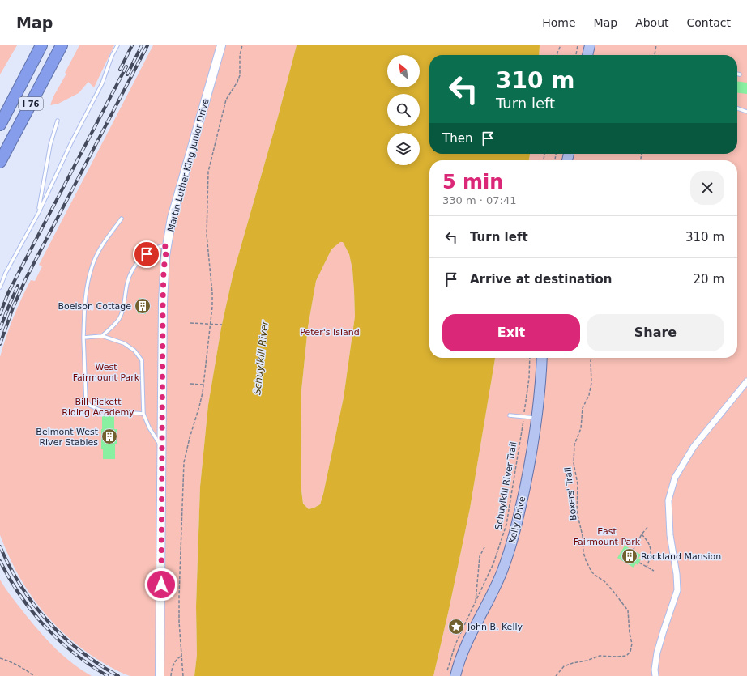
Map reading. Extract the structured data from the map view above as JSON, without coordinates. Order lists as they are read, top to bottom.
{
  "streets": {
    "highway": ["I 76"],
    "main road": ["Martin Luther King Junior Drive", "Kelly Drive"],
    "path": ["Schuylkill River Trail", "Boxers' Trail"]
  },
  "crossings": [
    ["Schuylkill River Trail", "Kelly Drive"]
  ],
  "water": ["Schuylkill River"],
  "parks": [
    "Peter's Island",
    "West Fairmount Park",
    "Bill Pickett Riding Academy",
    "East Fairmount Park"
  ],
  "places": {
    "building": ["Boelson Cottage", "Belmont West River Stables", "Rockland Mansion"],
    "place": ["John B. Kelly"]
  },
  "north": "top left",
  "page": {
    "header": "Map",
    "nav": [
      "Home",
      "Map",
      "About",
      "Contact"
    ],
    "turn": ["310 m", "Turn left"],
    "then": "Then",
    "heading": ["5 min", "330 m · 07:41"],
    "list": [
      {
        "name": "Turn left",
        "value": "310 m"
      },
      {
        "name": "Arrive at destination",
        "value": "20 m"
      }
    ],
    "buttons": ["Exit", "Share"]
  }
}
